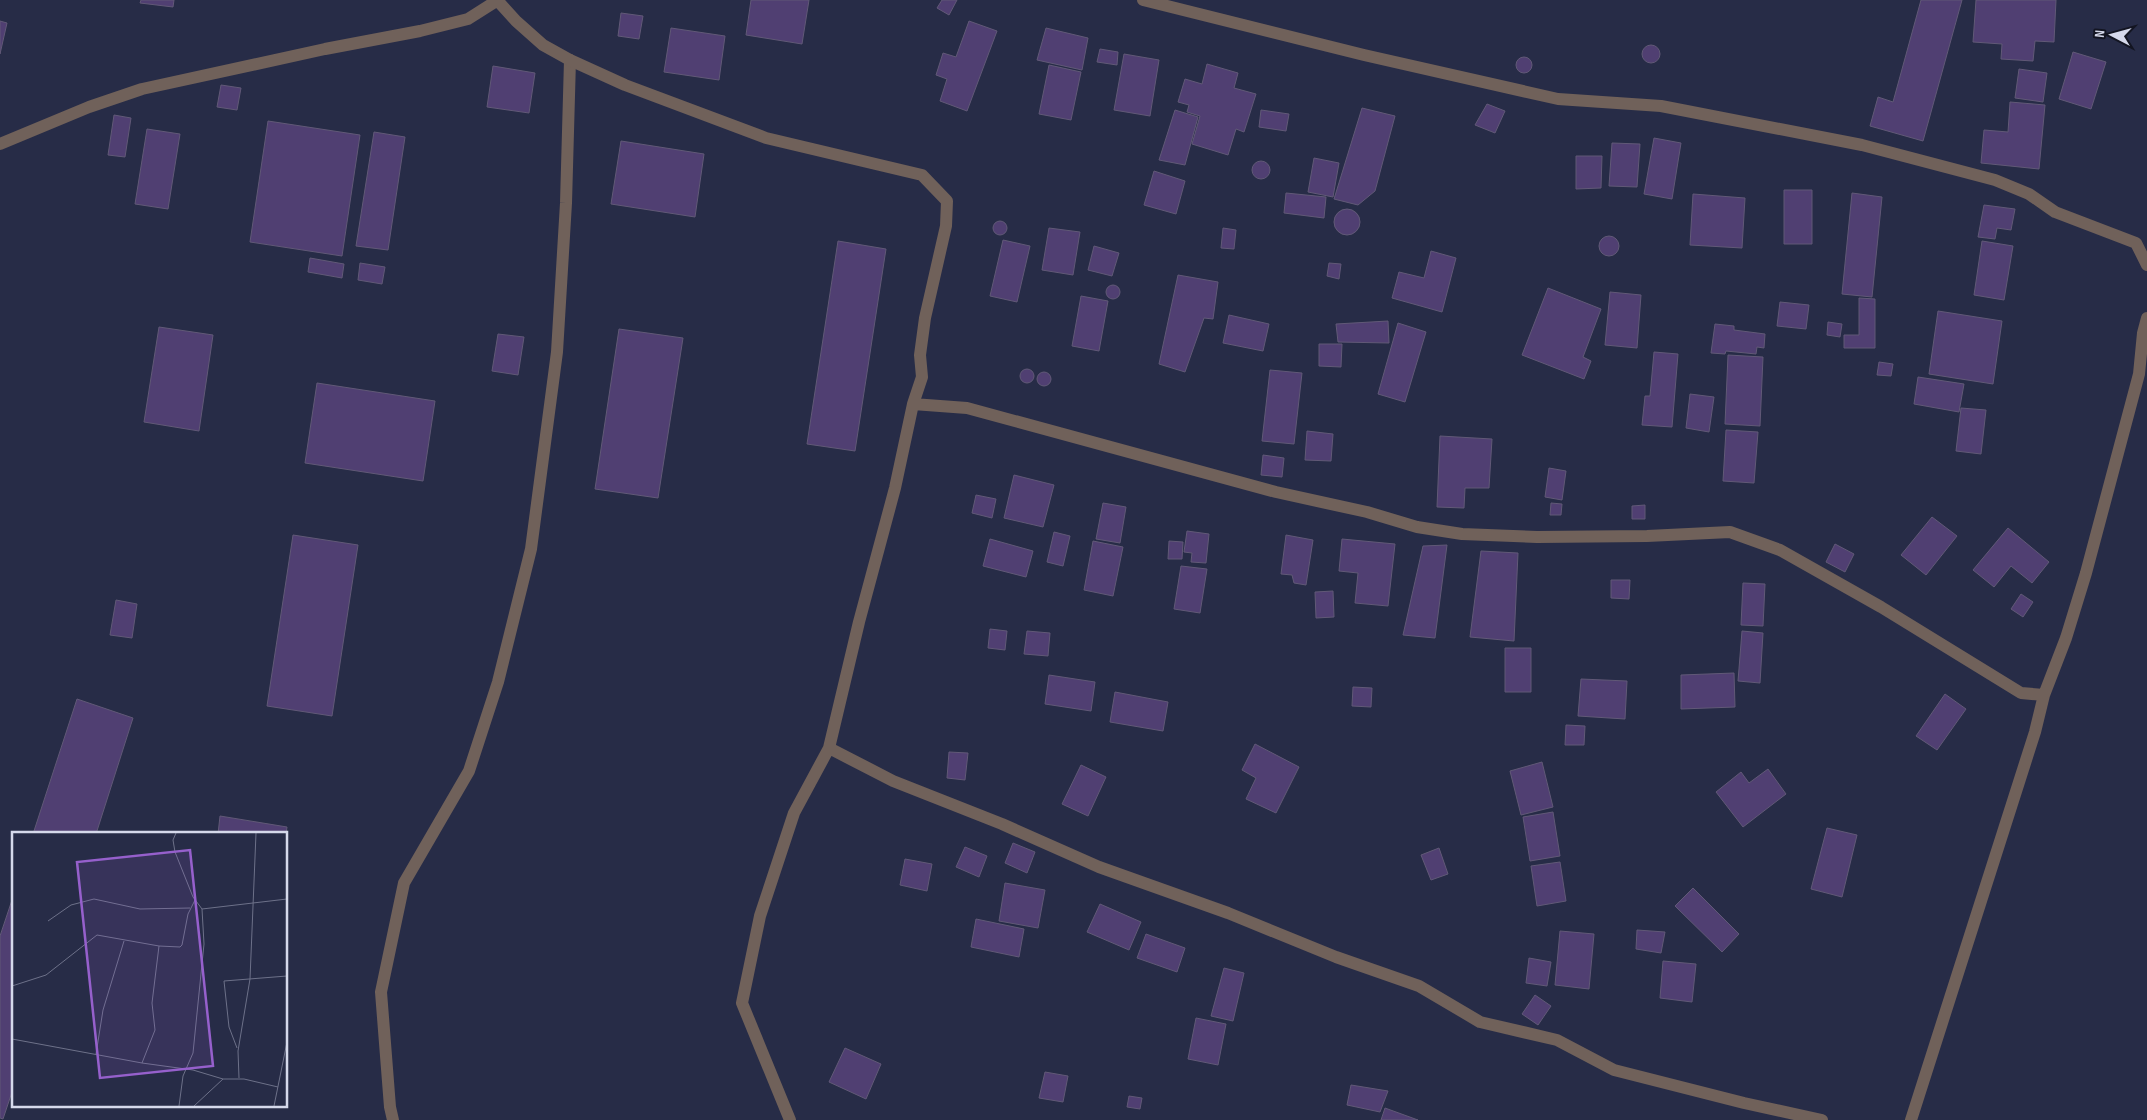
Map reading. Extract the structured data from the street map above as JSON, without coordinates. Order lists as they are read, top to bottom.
{
  "north": "left"
}
